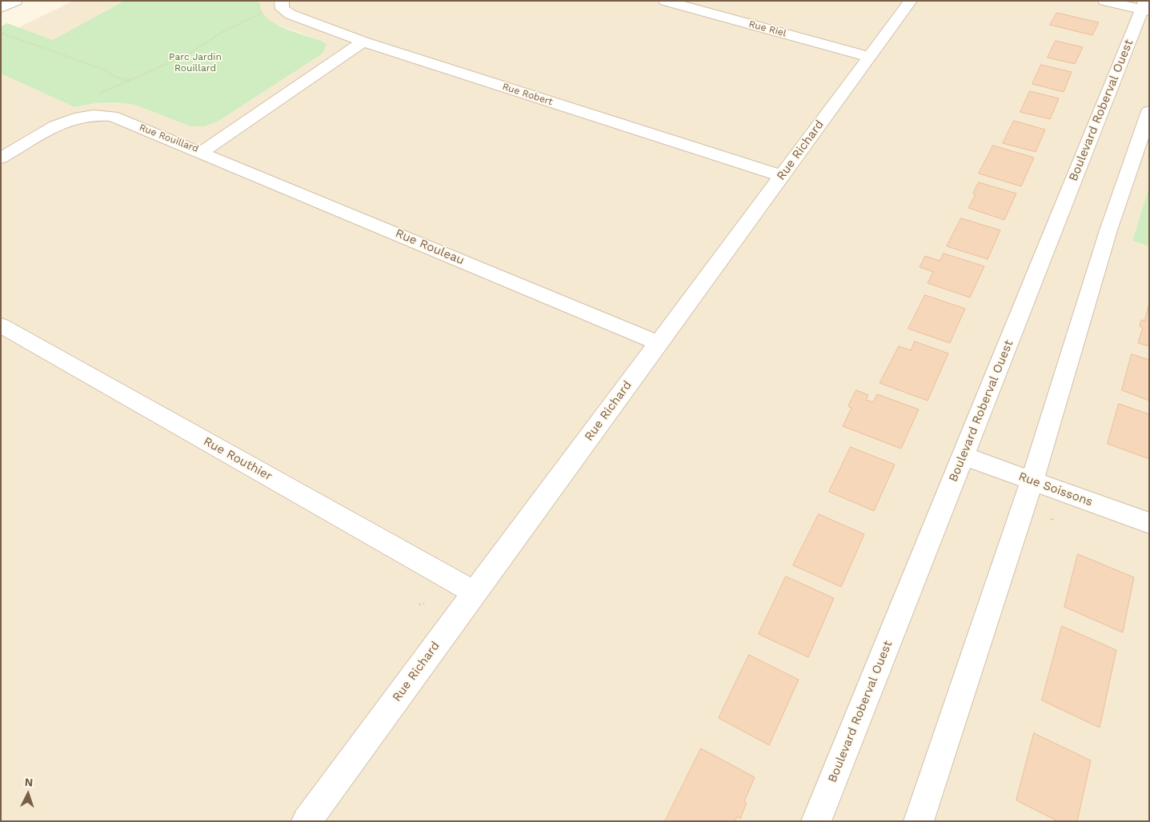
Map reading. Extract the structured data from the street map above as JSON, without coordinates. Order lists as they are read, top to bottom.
{
  "streets": {
    "street": [
      "Rue Riel",
      "Rue Robert",
      "Boulevard Roberval Ouest",
      "Rue Rouillard",
      "Rue Richard",
      "Rue Rouleau",
      "Rue Routhier",
      "Rue Soissons"
    ]
  },
  "crossings": [
    ["Rue Riel", "Rue Richard"],
    ["Rue Robert", "Rue Rouillard"],
    ["Rue Robert", "Rue Richard"],
    ["Boulevard Roberval Ouest", "Rue Soissons"],
    ["Rue Rouillard", "Rue Rouleau"],
    ["Rue Richard", "Rue Rouleau"],
    ["Rue Richard", "Rue Routhier"]
  ],
  "parks": ["Parc Jardin Rouillard"],
  "north": "top"
}
